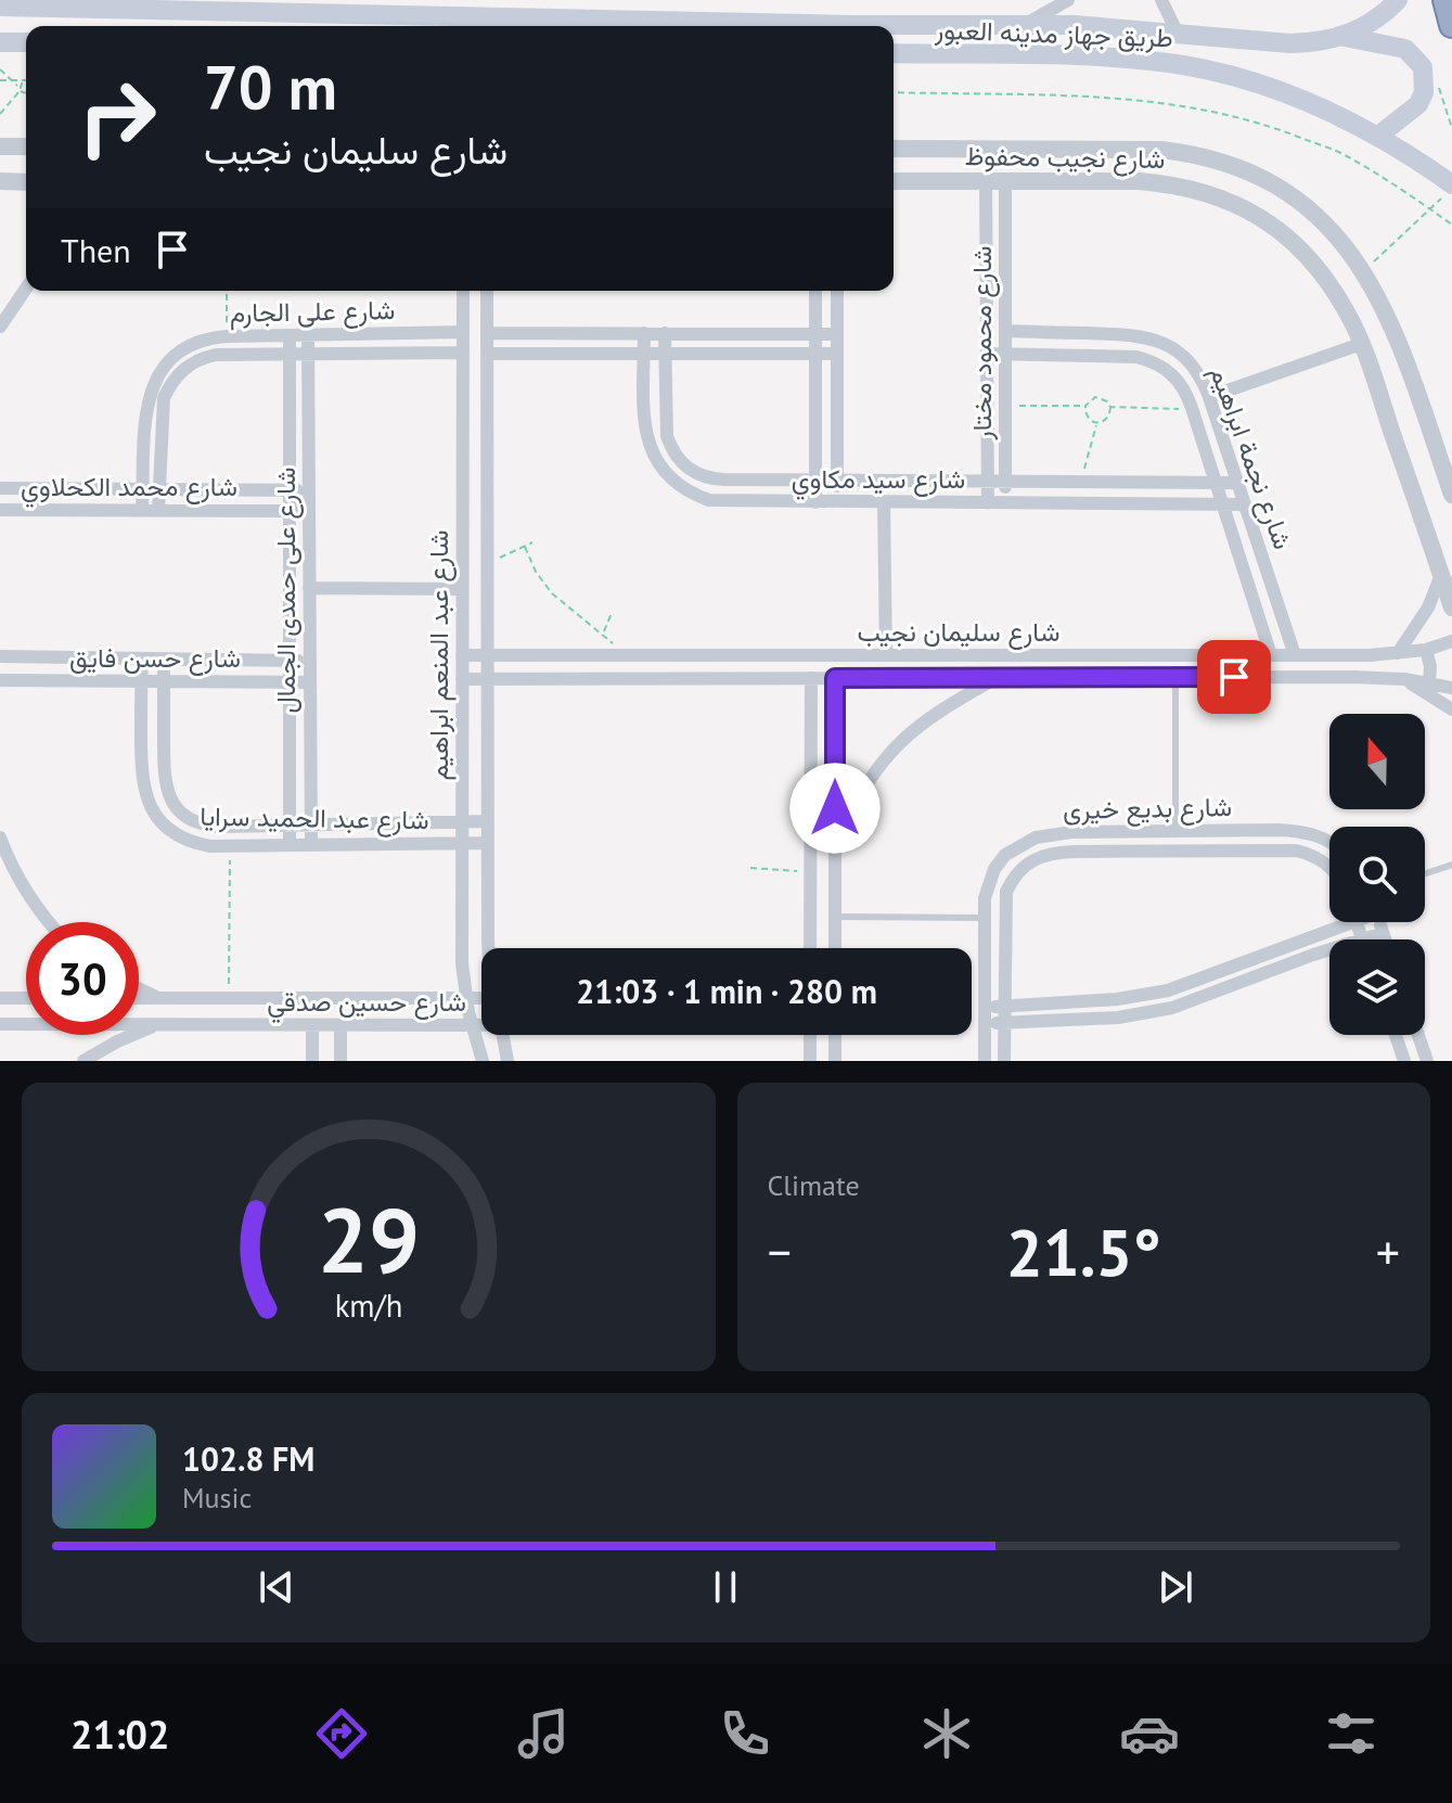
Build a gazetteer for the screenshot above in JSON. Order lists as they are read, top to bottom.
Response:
{
  "streets": {
    "main road": ["طريق جهاز مدينه العبور"],
    "street": [
      "شارع نجيب محفوظ",
      "شارع على الجارم",
      "شارع محمود مختار",
      "شارع نجمة ابراهيم",
      "شارع سيد مكاوي",
      "شارع محمد الكحلاوي",
      "شارع على حمدى الجمال",
      "شارع سليمان نجيب",
      "شارع عبد المنعم ابراهيم",
      "شارع حسن فايق",
      "شارع بديع خيرى",
      "شارع عبد الحميد سرايا",
      "شارع حسين صدقي"
    ]
  },
  "crossings": [
    ["شارع نجيب محفوظ", "شارع محمود مختار"],
    ["شارع على الجارم", "شارع على حمدى الجمال"],
    ["شارع على الجارم", "شارع عبد المنعم ابراهيم"],
    ["شارع محمود مختار", "شارع نجمة ابراهيم"],
    ["شارع محمود مختار", "شارع سيد مكاوي"],
    ["شارع نجمة ابراهيم", "شارع سيد مكاوي"],
    ["شارع نجمة ابراهيم", "شارع سليمان نجيب"],
    ["شارع محمد الكحلاوي", "شارع على حمدى الجمال"],
    ["شارع على حمدى الجمال", "شارع حسن فايق"],
    ["شارع على حمدى الجمال", "شارع عبد الحميد سرايا"],
    ["شارع سليمان نجيب", "شارع عبد المنعم ابراهيم"],
    ["شارع عبد المنعم ابراهيم", "شارع عبد الحميد سرايا"],
    ["شارع عبد المنعم ابراهيم", "شارع حسين صدقي"],
    ["شارع حسن فايق", "شارع عبد الحميد سرايا"]
  ],
  "north": "top",
  "page": {
    "turn": ["70 m", "شارع سليمان نجيب"],
    "then": "Then",
    "limit": "30",
    "trip": "21:03 · 1 min · 280 m",
    "tile": "Climate",
    "heat": ["−", "21.5°", "+"],
    "song": ["102.8 FM", "Music"],
    "tabs": "21:02",
    "gauge": ["29", "km/h"]
  }
}
